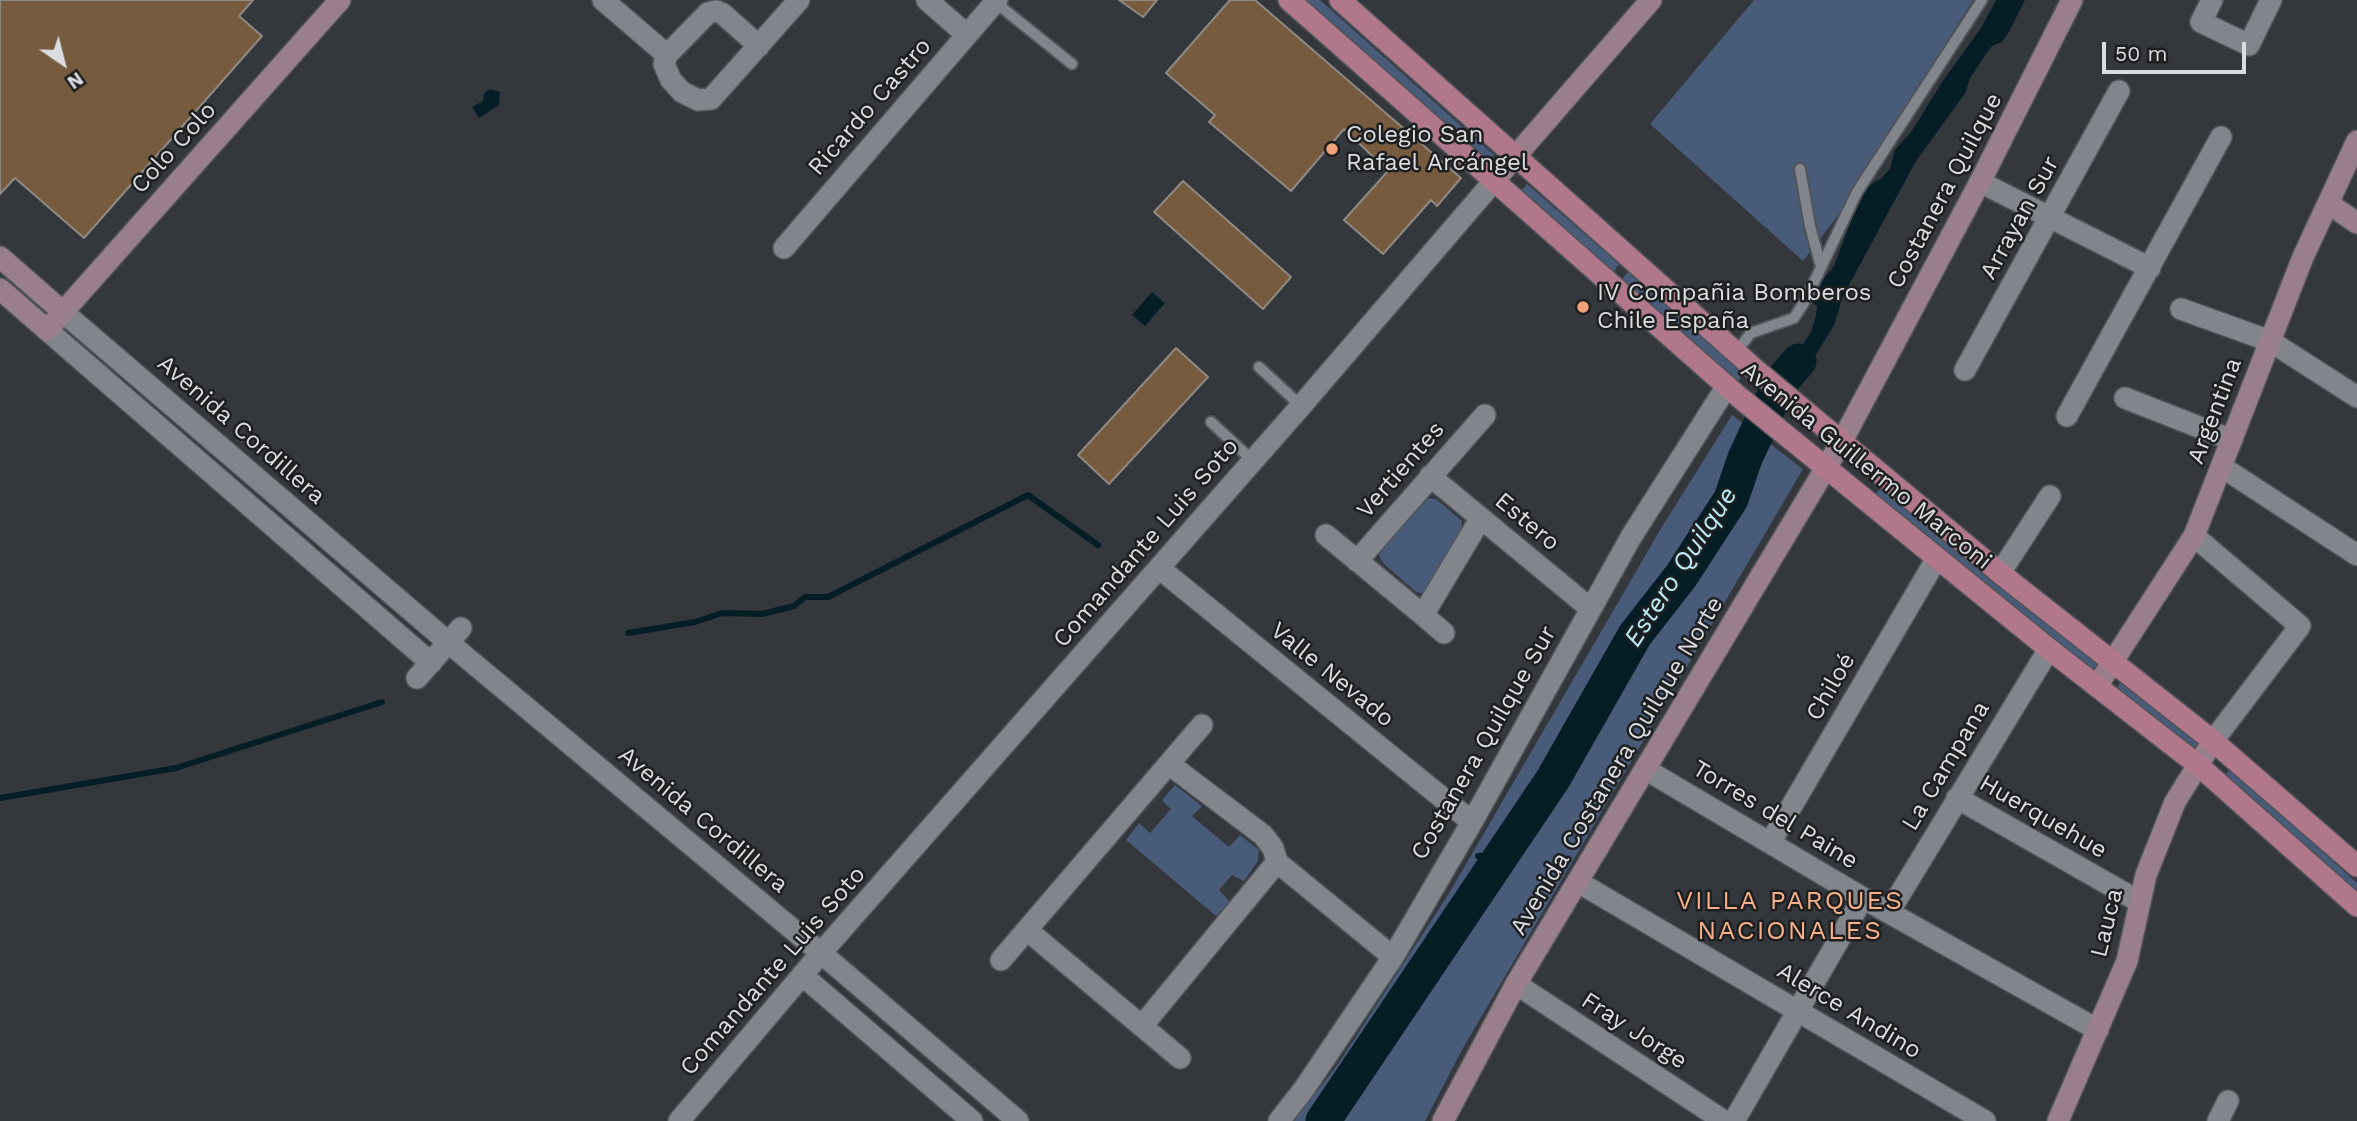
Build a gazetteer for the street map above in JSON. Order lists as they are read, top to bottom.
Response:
{
  "streets": {
    "main road": ["Avenida Guillermo Marconi"],
    "street": [
      "Ricardo Castro",
      "Colo Colo",
      "Costanera Quilque",
      "Arrayan Sur",
      "Argentina",
      "Avenida Cordillera",
      "Vertientes",
      "Estero",
      "Comandante Luis Soto",
      "Valle Nevado",
      "Chiloé",
      "Costanera Quilque Sur",
      "Avenida Costanera Quilque Norte",
      "La Campana",
      "Torres del Paine",
      "Huerquehue",
      "Lauca",
      "Alerce Andino",
      "Fray Jorge"
    ]
  },
  "crossings": [
    ["Colo Colo", "Avenida Cordillera"],
    ["Costanera Quilque", "Avenida Guillermo Marconi"],
    ["Costanera Quilque", "Avenida Costanera Quilque Norte"],
    ["Argentina", "Avenida Guillermo Marconi"],
    ["Avenida Cordillera", "Comandante Luis Soto"],
    ["Avenida Guillermo Marconi", "Comandante Luis Soto"],
    ["Avenida Guillermo Marconi", "Chiloé"],
    ["Avenida Guillermo Marconi", "Costanera Quilque Sur"],
    ["Avenida Guillermo Marconi", "Avenida Costanera Quilque Norte"],
    ["Avenida Guillermo Marconi", "La Campana"],
    ["Avenida Guillermo Marconi", "Lauca"],
    ["Vertientes", "Estero"],
    ["Estero", "Costanera Quilque Sur"],
    ["Comandante Luis Soto", "Valle Nevado"],
    ["Valle Nevado", "Costanera Quilque Sur"],
    ["Chiloé", "Torres del Paine"],
    ["Avenida Costanera Quilque Norte", "Torres del Paine"],
    ["Avenida Costanera Quilque Norte", "Alerce Andino"],
    ["Avenida Costanera Quilque Norte", "Fray Jorge"],
    ["La Campana", "Torres del Paine"],
    ["La Campana", "Huerquehue"],
    ["Torres del Paine", "Lauca"],
    ["Huerquehue", "Lauca"]
  ],
  "districts": ["VILLA PARQUES NACIONALES"],
  "water": ["Estero Quilque"],
  "places": ["Colegio San Rafael Arcángel", "IV Compañia Bomberos Chile España"],
  "scale_bar": "50 m",
  "north": "bottom right"
}
